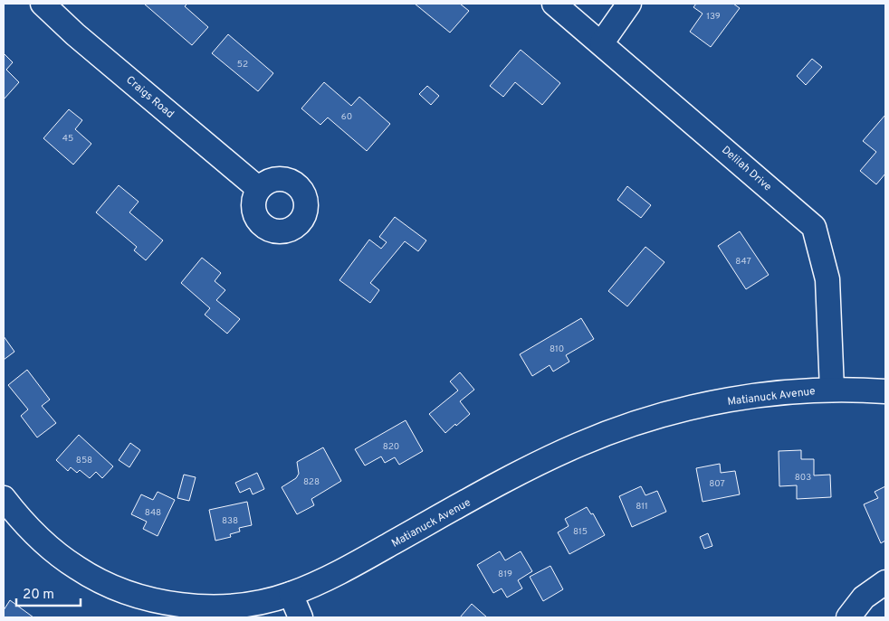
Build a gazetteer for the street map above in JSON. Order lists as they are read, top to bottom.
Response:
{
  "streets": {
    "street": ["Craigs Road", "Delilah Drive", "Matianuck Avenue"]
  },
  "crossings": [
    ["Delilah Drive", "Matianuck Avenue"]
  ],
  "house_numbers": [
    "139",
    "52",
    "60",
    "45",
    "847",
    "810",
    "820",
    "858",
    "803",
    "828",
    "807",
    "811",
    "848",
    "838",
    "815",
    "819"
  ],
  "scale_bar": "20 m"
}
